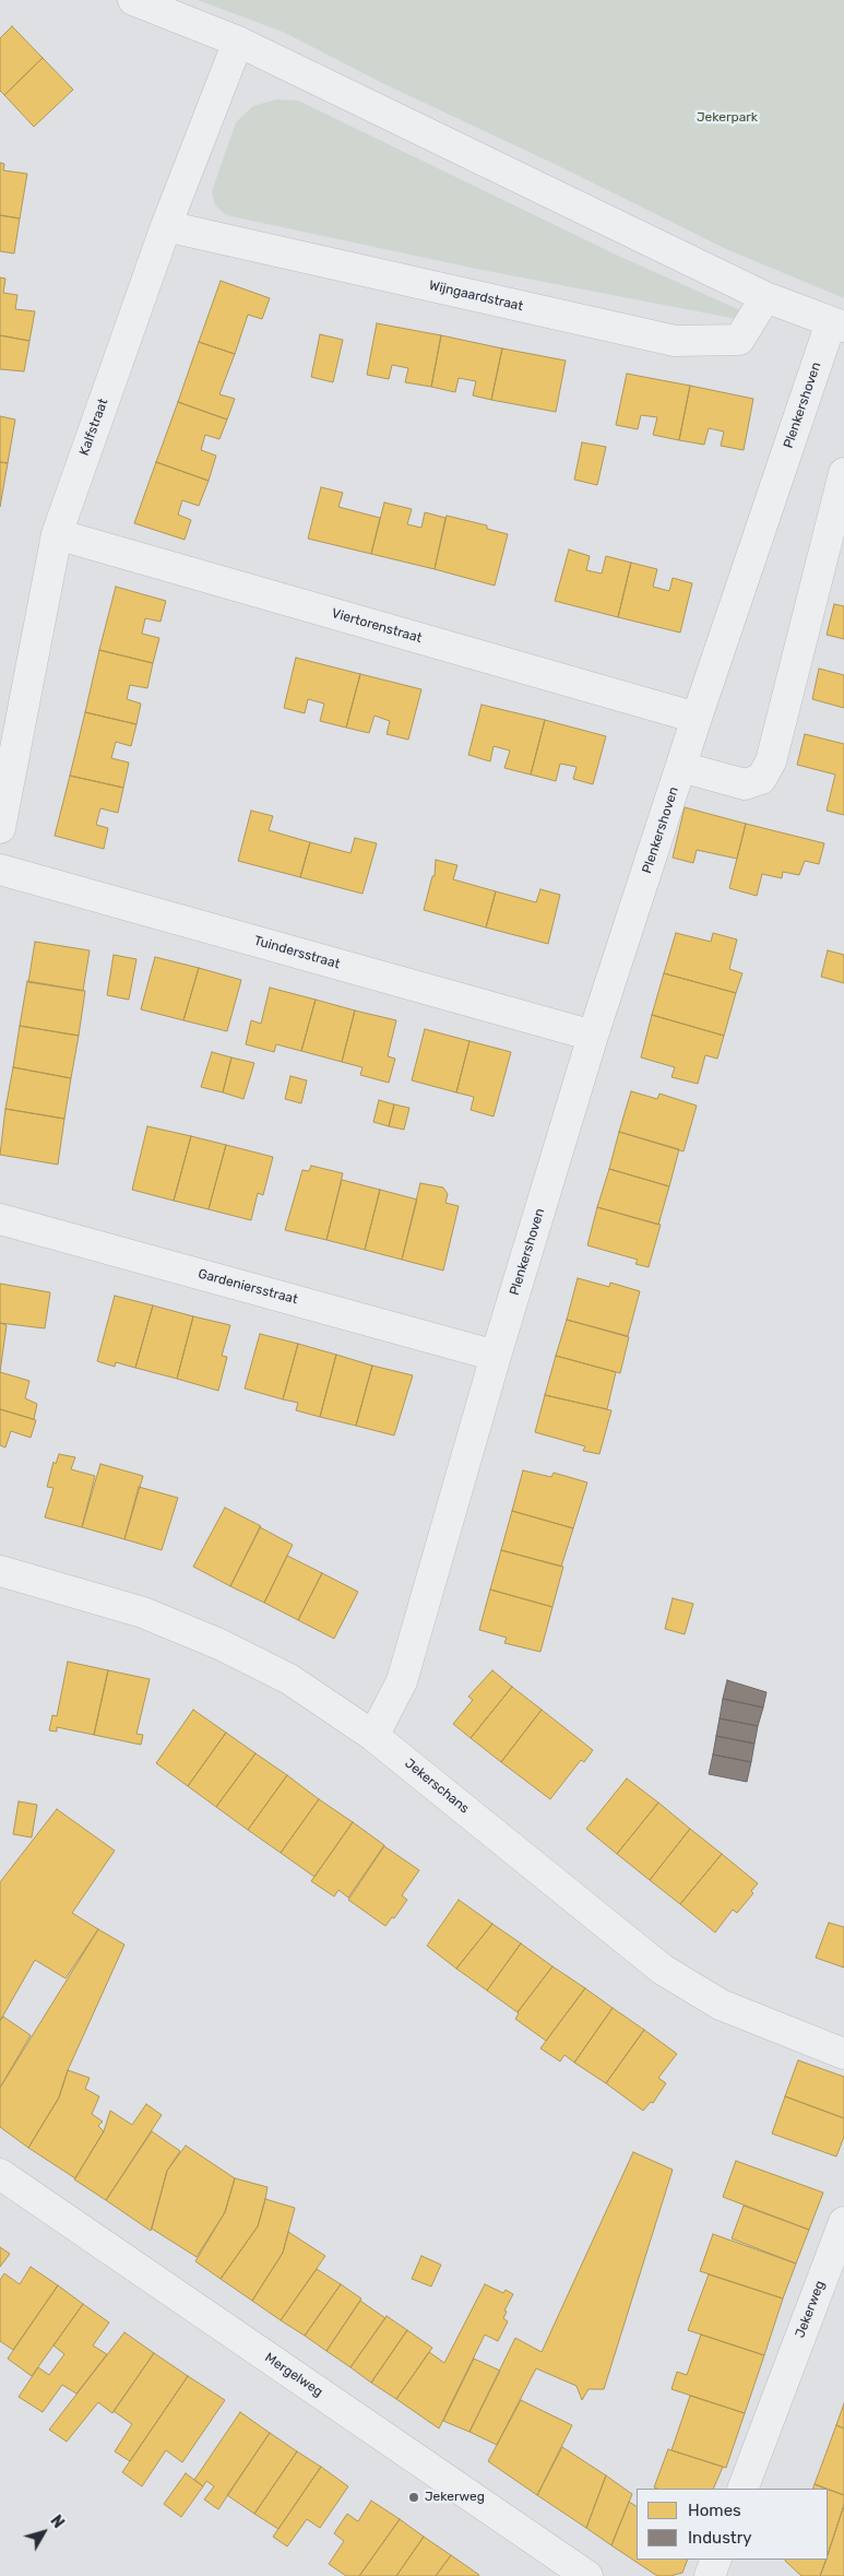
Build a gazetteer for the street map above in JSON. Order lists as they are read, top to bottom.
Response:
{
  "streets": {
    "street": [
      "Wijngaardstraat",
      "Plenkershoven",
      "Kalfstraat",
      "Viertorenstraat",
      "Tuindersstraat",
      "Gardeniersstraat",
      "Jekerschans",
      "Jekerweg",
      "Mergelweg"
    ]
  },
  "crossings": [
    ["Wijngaardstraat", "Kalfstraat"],
    ["Plenkershoven", "Viertorenstraat"],
    ["Plenkershoven", "Tuindersstraat"],
    ["Plenkershoven", "Gardeniersstraat"],
    ["Plenkershoven", "Jekerschans"],
    ["Kalfstraat", "Viertorenstraat"]
  ],
  "parks": ["Jekerpark"],
  "places": ["Jekerweg"],
  "legend": ["Homes", "Industry"],
  "north": "top right"
}
